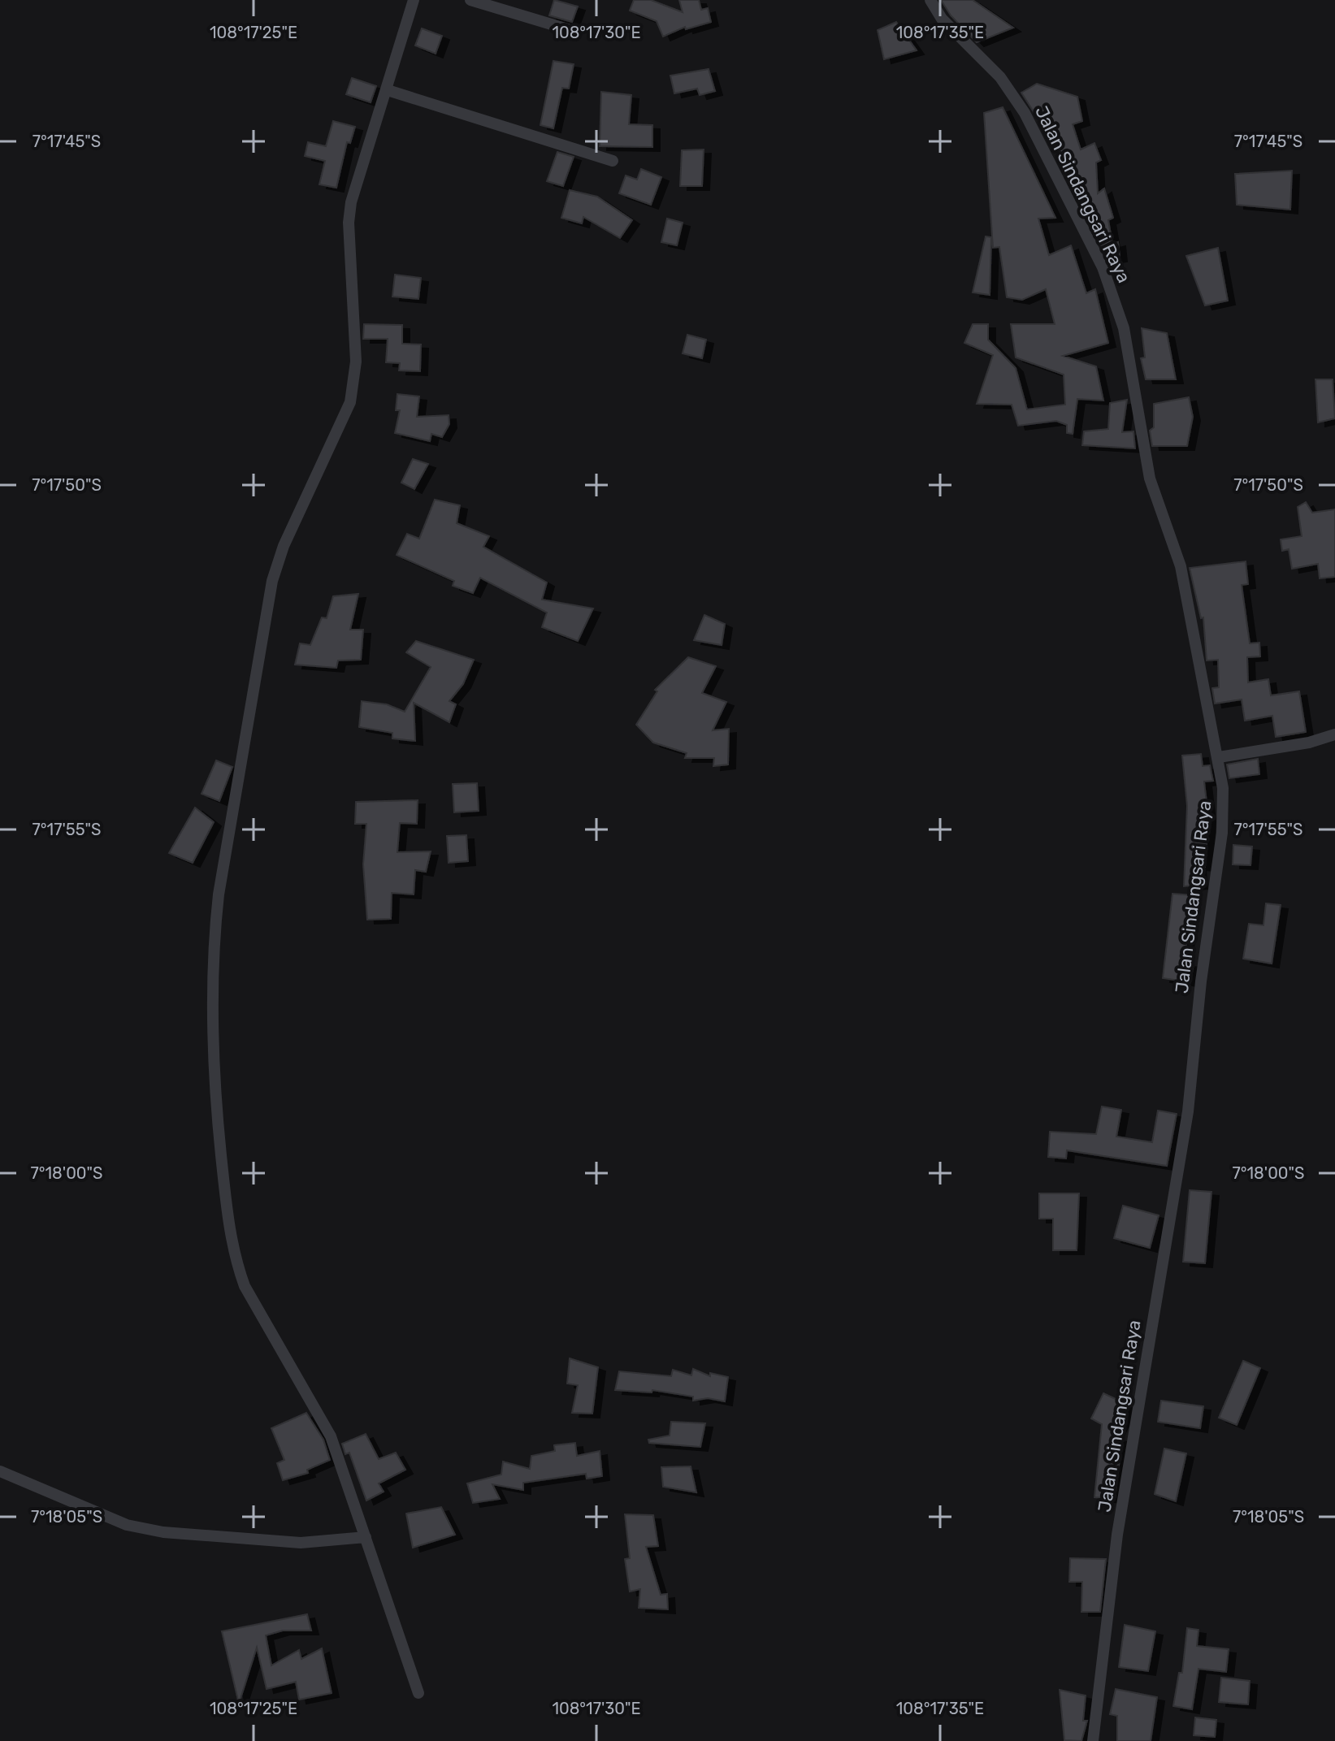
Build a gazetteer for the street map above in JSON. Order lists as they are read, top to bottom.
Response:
{
  "streets": {
    "street": ["Jalan Sindangsari Raya"]
  },
  "coordinates": [
    "108°17'25\"E",
    "108°17'30\"E",
    "108°17'35\"E",
    "7°17'45\"S",
    "7°17'50\"S",
    "7°17'55\"S",
    "7°18'00\"S",
    "7°18'05\"S"
  ]
}
